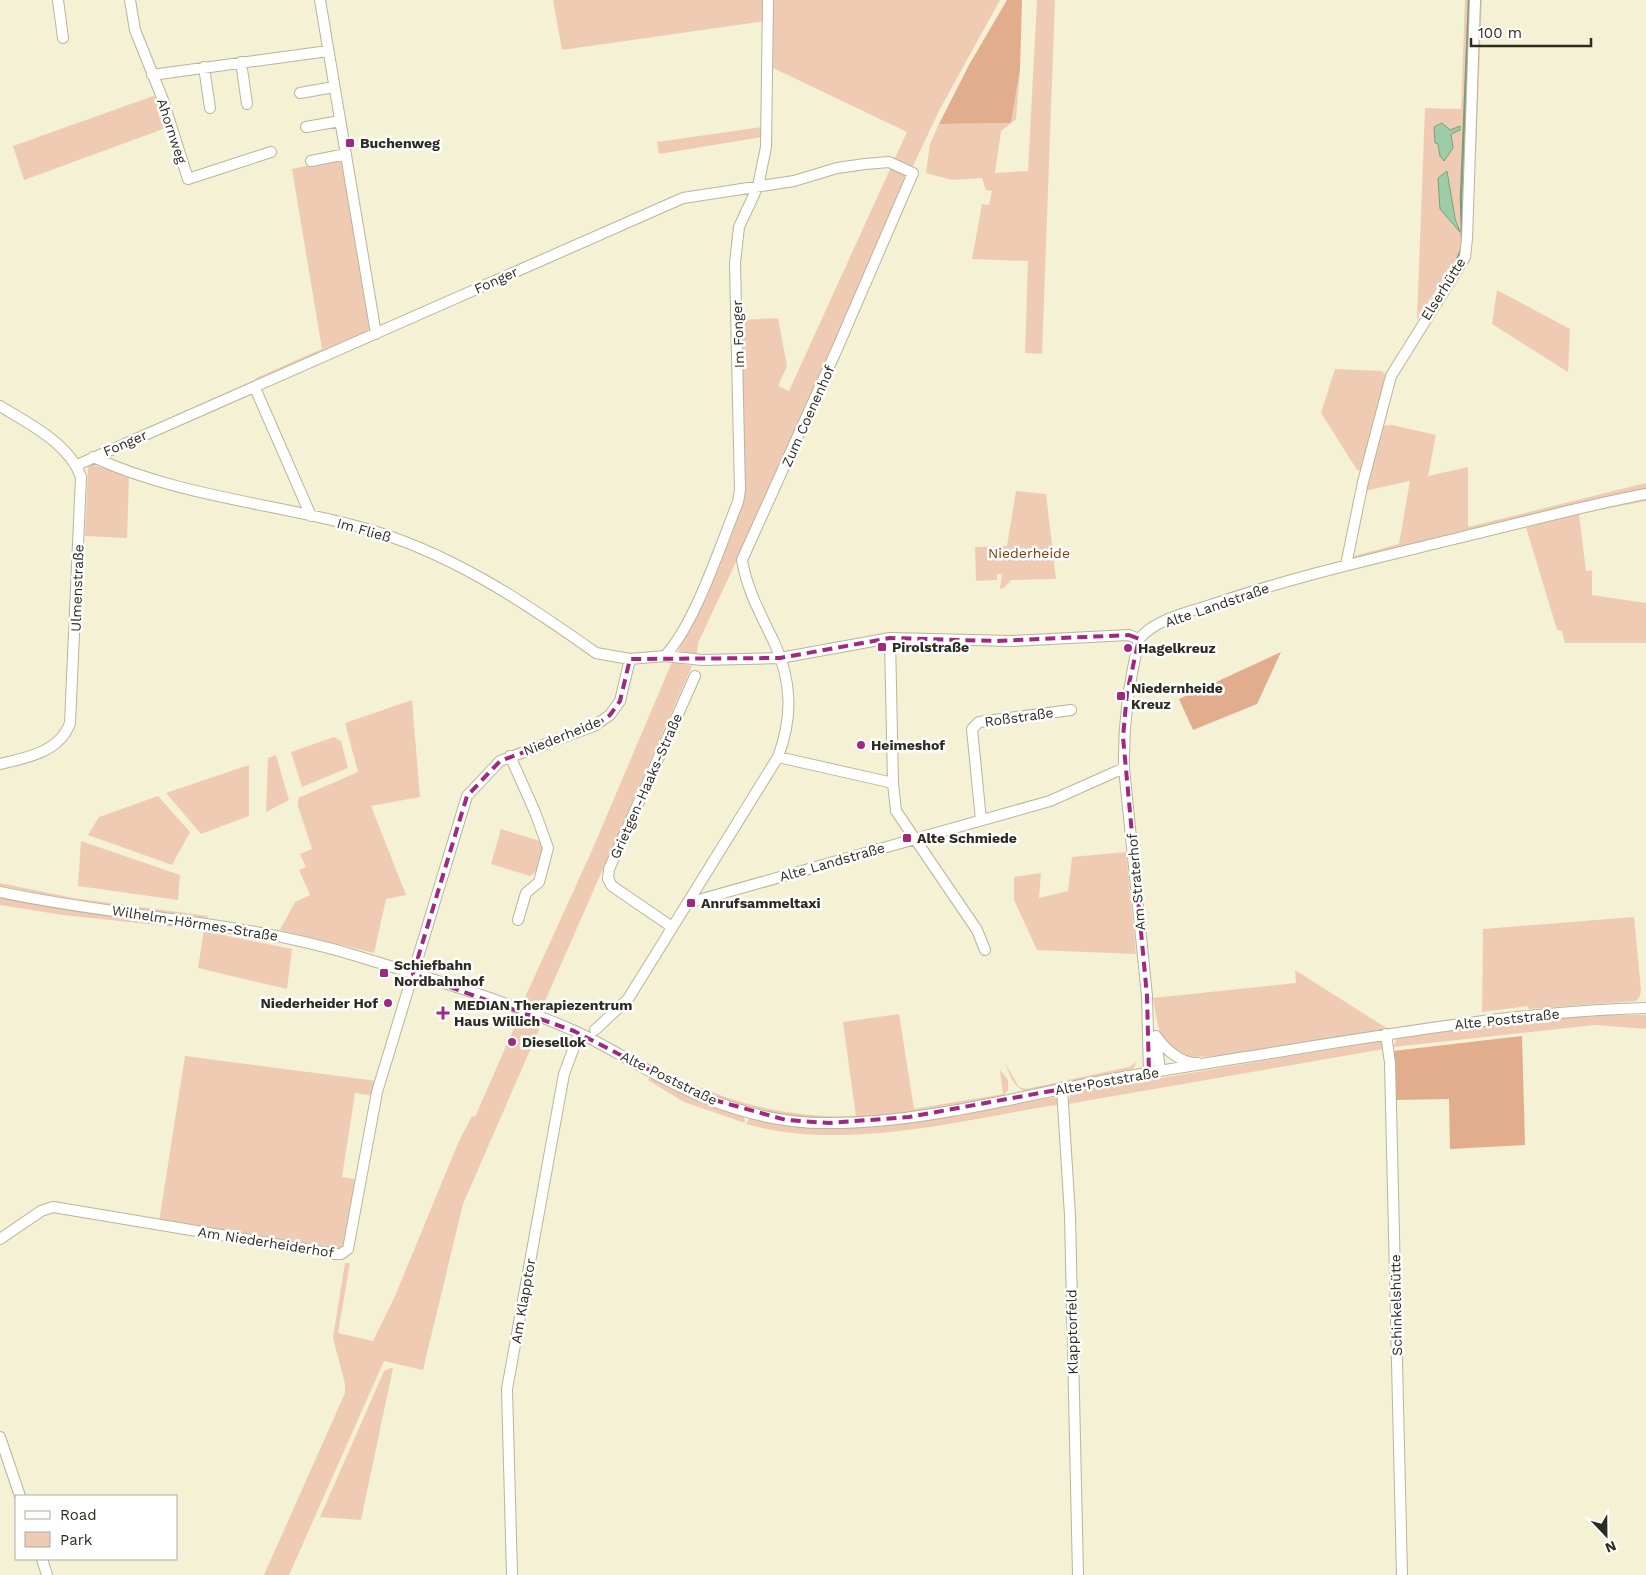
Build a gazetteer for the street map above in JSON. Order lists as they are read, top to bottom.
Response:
{
  "streets": {
    "street": [
      "Ahornweg",
      "Fonger",
      "Elserhütte",
      "Im Fonger",
      "Zum Coenenhof",
      "Im Fließ",
      "Ulmenstraße",
      "Alte Landstraße",
      "Roßstraße",
      "Niederheide",
      "Grietgen-Haaks-Straße",
      "Am Straterhof",
      "Wilhelm-Hörmes-Straße",
      "Alte Poststraße",
      "Am Niederheiderhof",
      "Am Klapptor",
      "Schinkelshütte",
      "Klapptorfeld"
    ]
  },
  "crossings": [
    ["Fonger", "Im Fonger"],
    ["Fonger", "Zum Coenenhof"],
    ["Fonger", "Im Fließ"],
    ["Elserhütte", "Alte Landstraße"],
    ["Im Fließ", "Niederheide"],
    ["Alte Landstraße", "Roßstraße"],
    ["Alte Landstraße", "Am Straterhof"],
    ["Niederheide", "Wilhelm-Hörmes-Straße"],
    ["Niederheide", "Am Niederheiderhof"],
    ["Am Straterhof", "Alte Poststraße"],
    ["Wilhelm-Hörmes-Straße", "Alte Poststraße"],
    ["Wilhelm-Hörmes-Straße", "Am Niederheiderhof"],
    ["Wilhelm-Hörmes-Straße", "Am Klapptor"],
    ["Alte Poststraße", "Am Klapptor"],
    ["Alte Poststraße", "Schinkelshütte"],
    ["Alte Poststraße", "Klapptorfeld"]
  ],
  "parks": ["Niederheide"],
  "places": {
    "transit": [
      "Buchenweg",
      "Pirolstraße",
      "Niedernheide Kreuz",
      "Alte Schmiede",
      "Anrufsammeltaxi",
      "Schiefbahn Nordbahnhof"
    ],
    "other": [
      "Hagelkreuz",
      "Heimeshof",
      "Niederheider Hof",
      "Diesellok"
    ],
    "health": ["MEDIAN Therapiezentrum Haus Willich"]
  },
  "legend": ["Road", "Park"],
  "scale_bar": "100 m",
  "north": "bottom"
}
